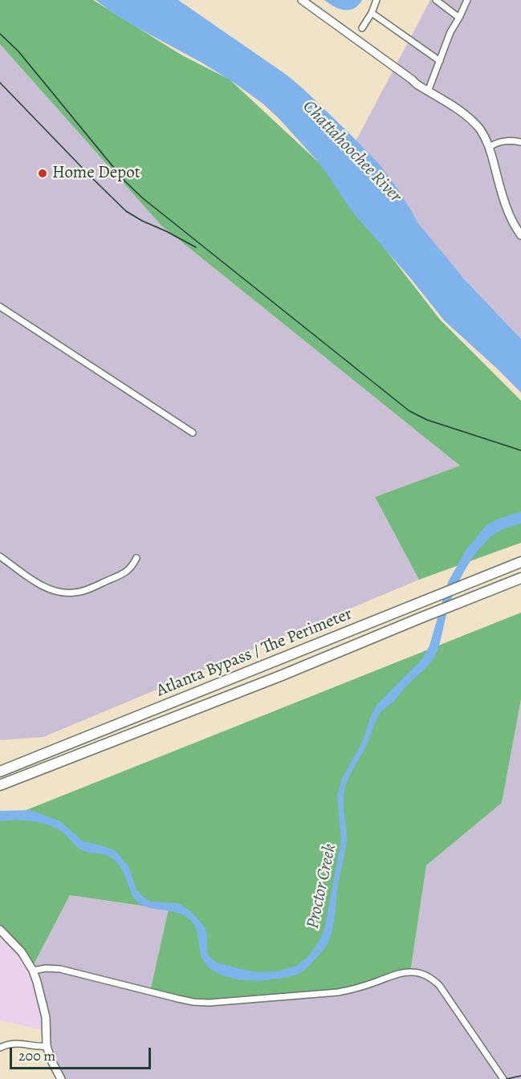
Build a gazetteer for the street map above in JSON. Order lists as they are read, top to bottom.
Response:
{
  "streets": {
    "highway": ["Atlanta Bypass / The Perimeter"]
  },
  "water": ["Chattahoochee River", "Proctor Creek"],
  "places": ["Home Depot"],
  "scale_bar": "200 m"
}
